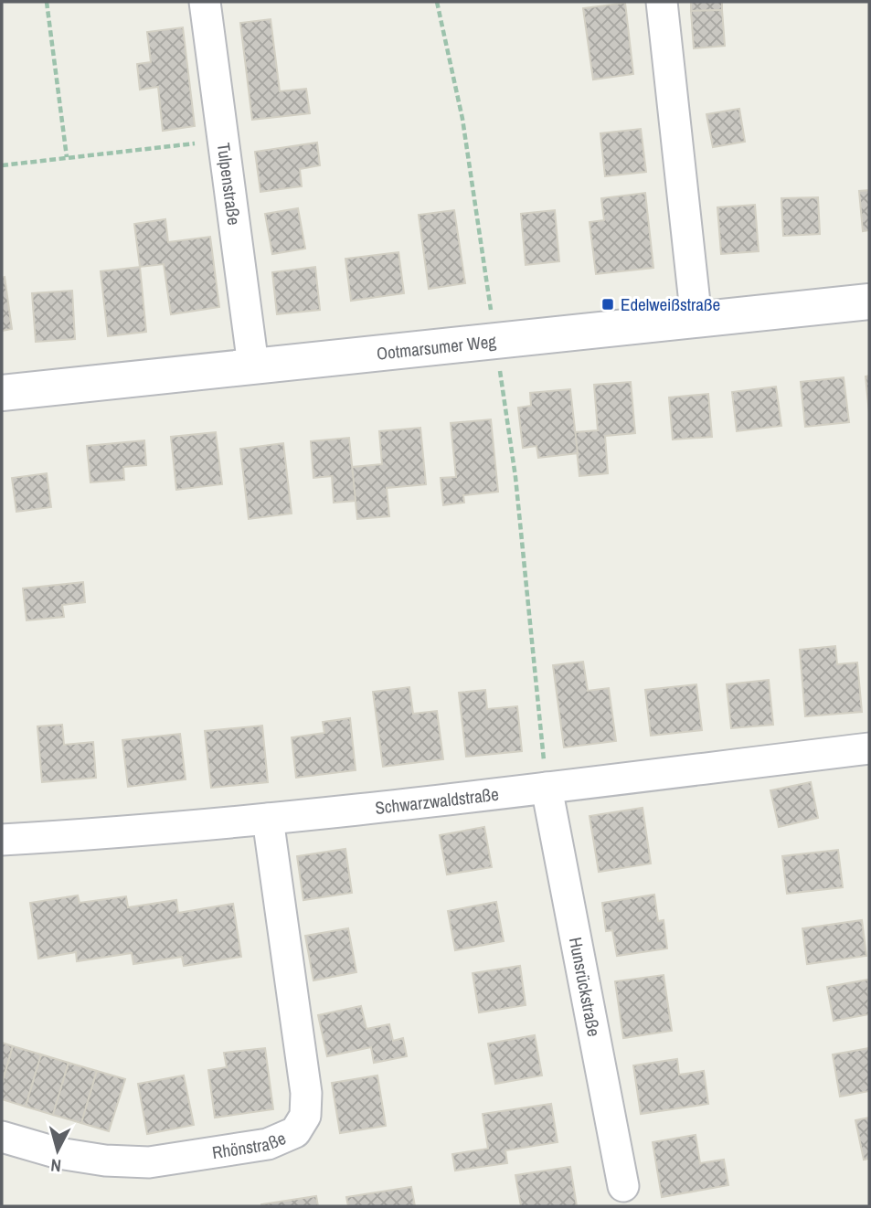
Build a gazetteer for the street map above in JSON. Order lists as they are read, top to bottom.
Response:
{
  "streets": {
    "street": [
      "Tulpenstraße",
      "Ootmarsumer Weg",
      "Schwarzwaldstraße",
      "Hunsrückstraße",
      "Rhönstraße"
    ]
  },
  "crossings": [
    ["Tulpenstraße", "Ootmarsumer Weg"],
    ["Schwarzwaldstraße", "Hunsrückstraße"],
    ["Schwarzwaldstraße", "Rhönstraße"]
  ],
  "places": {
    "transit": ["Edelweißstraße"]
  },
  "north": "bottom"
}
